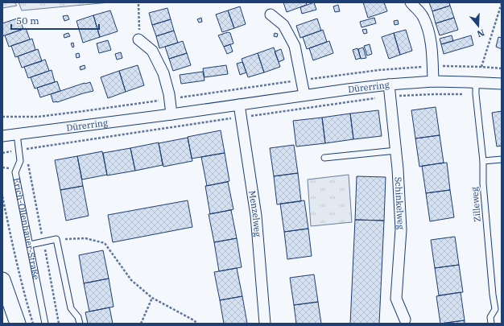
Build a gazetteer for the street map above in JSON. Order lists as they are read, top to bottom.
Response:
{
  "streets": {
    "street": ["Dürerring", "Schinkelweg", "Menzelweg"],
    "lane": ["Zilleweg", "Erich-Ollenhauer-Straße"]
  },
  "crossings": [
    ["Dürerring", "Schinkelweg"],
    ["Dürerring", "Zilleweg"],
    ["Dürerring", "Menzelweg"],
    ["Dürerring", "Erich-Ollenhauer-Straße"]
  ],
  "scale_bar": "50 m",
  "north": "bottom"
}
